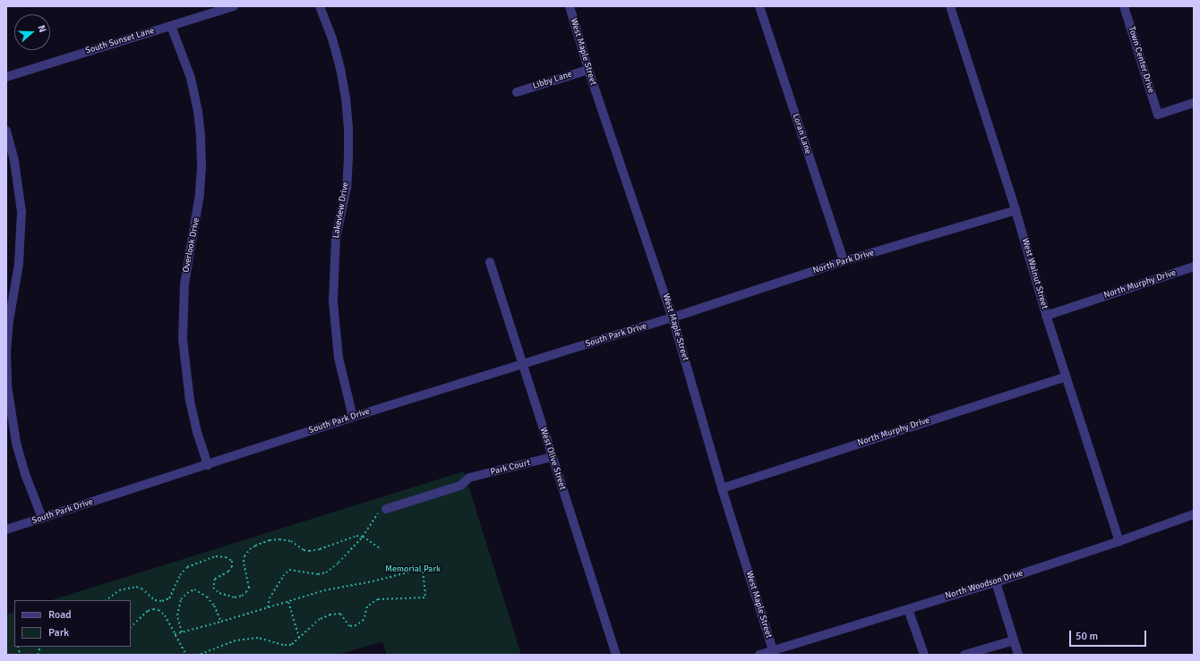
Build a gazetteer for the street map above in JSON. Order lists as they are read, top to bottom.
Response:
{
  "streets": {
    "street": [
      "South Sunset Lane",
      "West Maple Street",
      "Town Center Drive",
      "Libby Lane",
      "Loran Lane",
      "Lakeview Drive",
      "Overlook Drive",
      "North Park Drive",
      "West Walnut Street",
      "North Murphy Drive",
      "South Park Drive",
      "West Olive Street",
      "Park Court",
      "North Woodson Drive"
    ]
  },
  "crossings": [
    ["South Sunset Lane", "Overlook Drive"],
    ["West Maple Street", "Libby Lane"],
    ["West Maple Street", "North Park Drive"],
    ["West Maple Street", "North Murphy Drive"],
    ["West Maple Street", "South Park Drive"],
    ["West Maple Street", "North Woodson Drive"],
    ["Loran Lane", "North Park Drive"],
    ["Lakeview Drive", "South Park Drive"],
    ["Overlook Drive", "South Park Drive"],
    ["North Park Drive", "West Walnut Street"],
    ["North Park Drive", "South Park Drive"],
    ["West Walnut Street", "North Murphy Drive"],
    ["West Walnut Street", "North Woodson Drive"],
    ["South Park Drive", "West Olive Street"],
    ["West Olive Street", "Park Court"]
  ],
  "parks": ["Memorial Park"],
  "legend": ["Road", "Park"],
  "scale_bar": "50 m",
  "north": "right"
}
